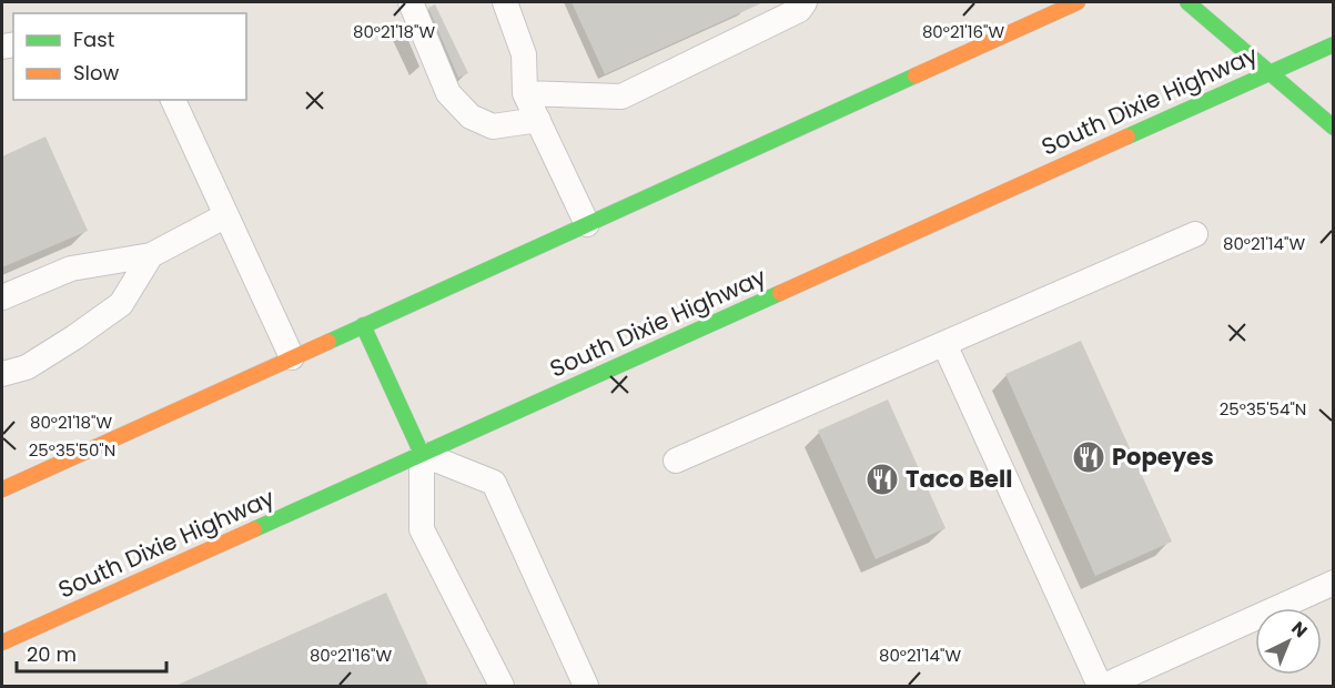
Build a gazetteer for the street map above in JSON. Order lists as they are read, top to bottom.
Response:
{
  "streets": {
    "main road": ["South Dixie Highway"]
  },
  "places": {
    "restaurant": ["Popeyes", "Taco Bell"]
  },
  "legend": ["Fast", "Slow"],
  "scale_bar": "20 m",
  "north": "top right",
  "coordinates": [
    "80°21'18\"W",
    "80°21'16\"W",
    "80°21'14\"W",
    "25°35'54\"N",
    "25°35'50\"N"
  ]
}
